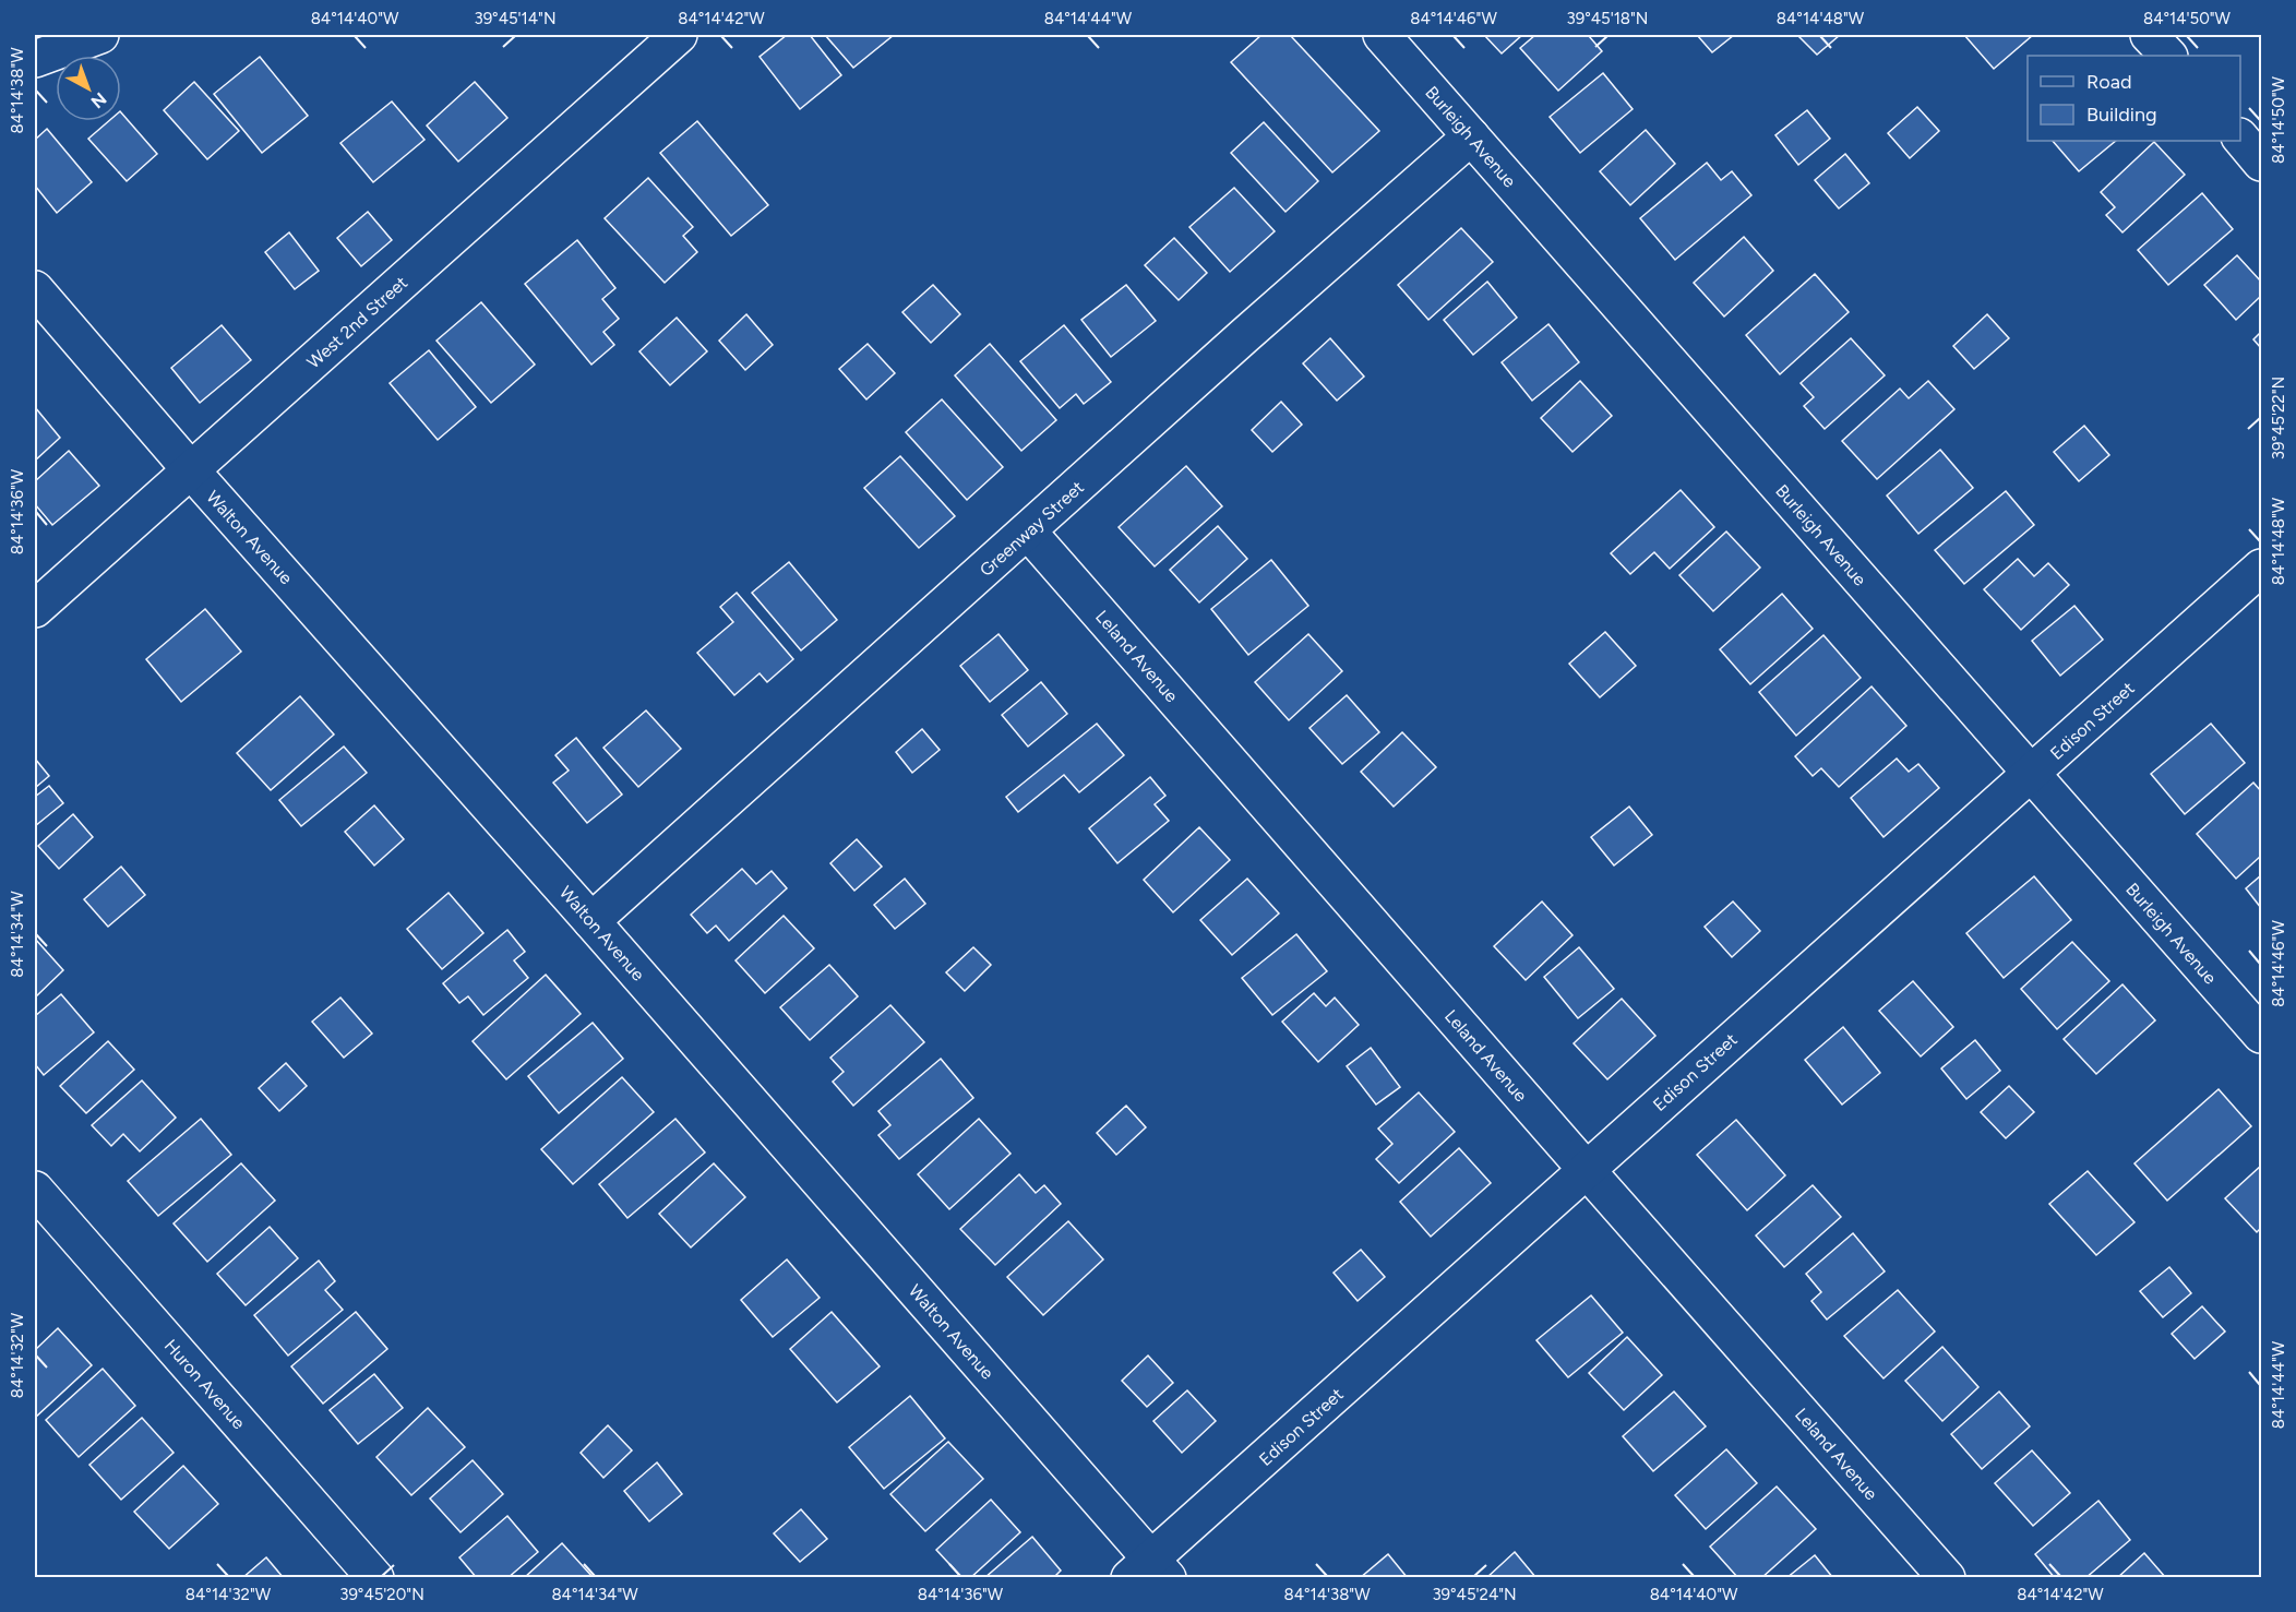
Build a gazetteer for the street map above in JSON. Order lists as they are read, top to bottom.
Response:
{
  "streets": {
    "street": [
      "Burleigh Avenue",
      "West 2nd Street",
      "Greenway Street",
      "Walton Avenue",
      "Leland Avenue",
      "Edison Street",
      "Huron Avenue"
    ]
  },
  "crossings": [
    ["Burleigh Avenue", "Greenway Street"],
    ["Burleigh Avenue", "Edison Street"],
    ["West 2nd Street", "Walton Avenue"],
    ["Greenway Street", "Walton Avenue"],
    ["Greenway Street", "Leland Avenue"],
    ["Walton Avenue", "Edison Street"],
    ["Leland Avenue", "Edison Street"]
  ],
  "legend": ["Road", "Building"],
  "north": "bottom right",
  "coordinates": [
    "84°14'40\"W",
    "39°45'14\"N",
    "84°14'42\"W",
    "84°14'44\"W",
    "84°14'46\"W",
    "39°45'18\"N",
    "84°14'48\"W",
    "84°14'50\"W",
    "84°14'38\"W",
    "39°45'22\"N",
    "84°14'36\"W",
    "84°14'34\"W",
    "84°14'32\"W",
    "39°45'20\"N",
    "39°45'24\"N"
  ]
}
